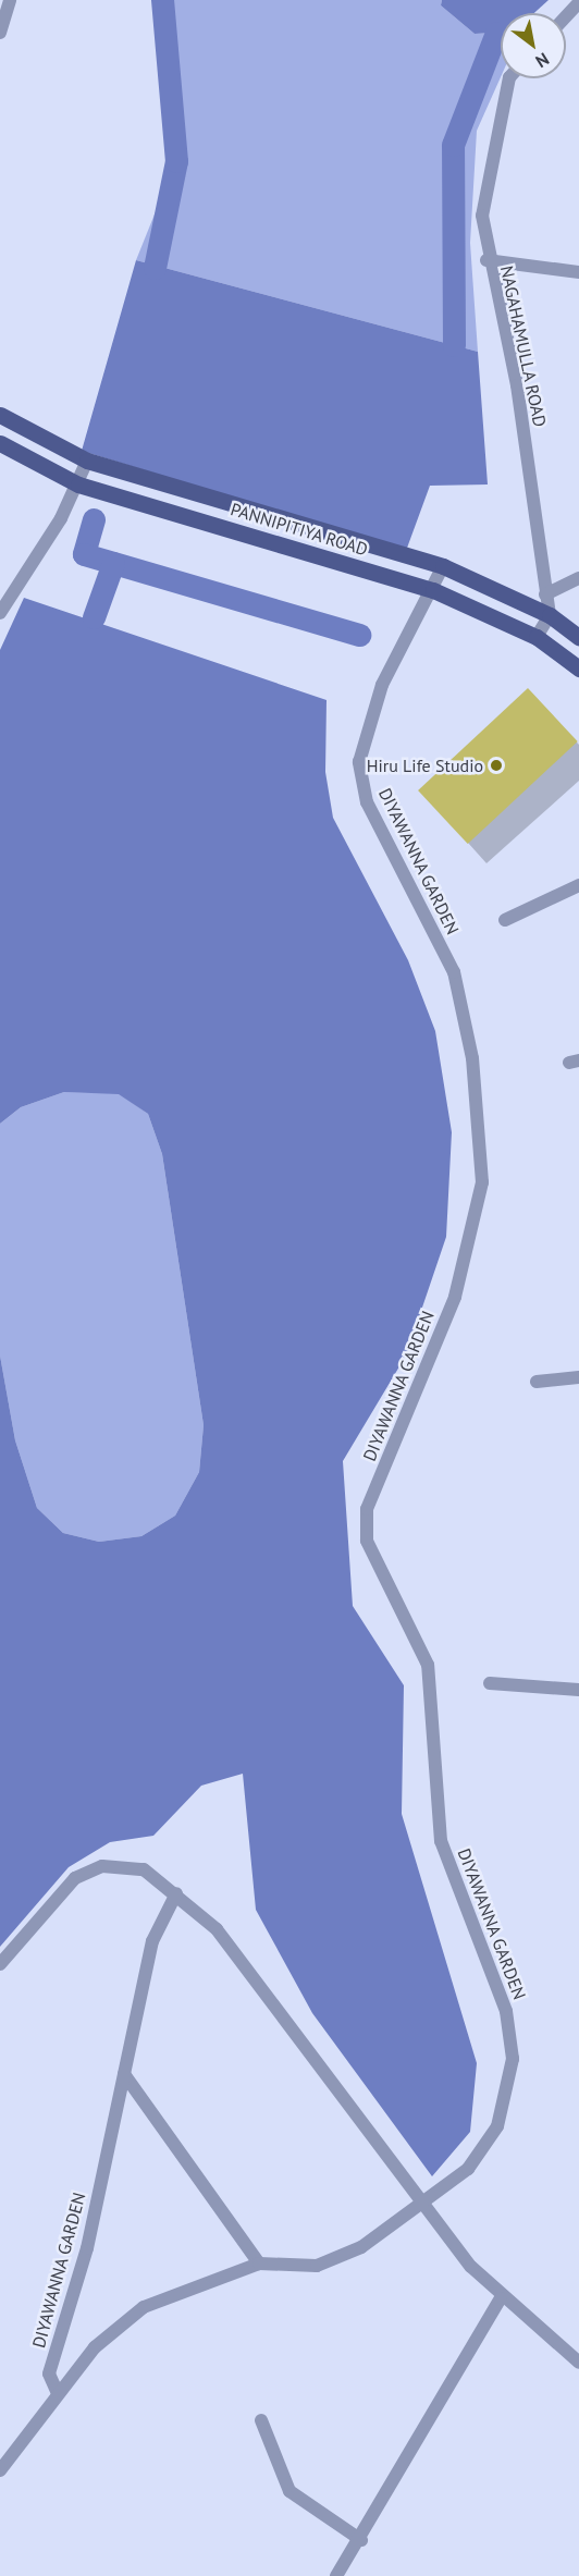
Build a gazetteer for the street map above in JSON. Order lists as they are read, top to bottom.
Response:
{
  "streets": {
    "main road": ["PANNIPITIYA ROAD"],
    "street": ["NAGAHAMULLA ROAD", "DIYAWANNA GARDEN"]
  },
  "crossings": [
    ["NAGAHAMULLA ROAD", "PANNIPITIYA ROAD"],
    ["PANNIPITIYA ROAD", "DIYAWANNA GARDEN"]
  ],
  "places": ["Hiru Life Studio"],
  "north": "bottom right"
}
